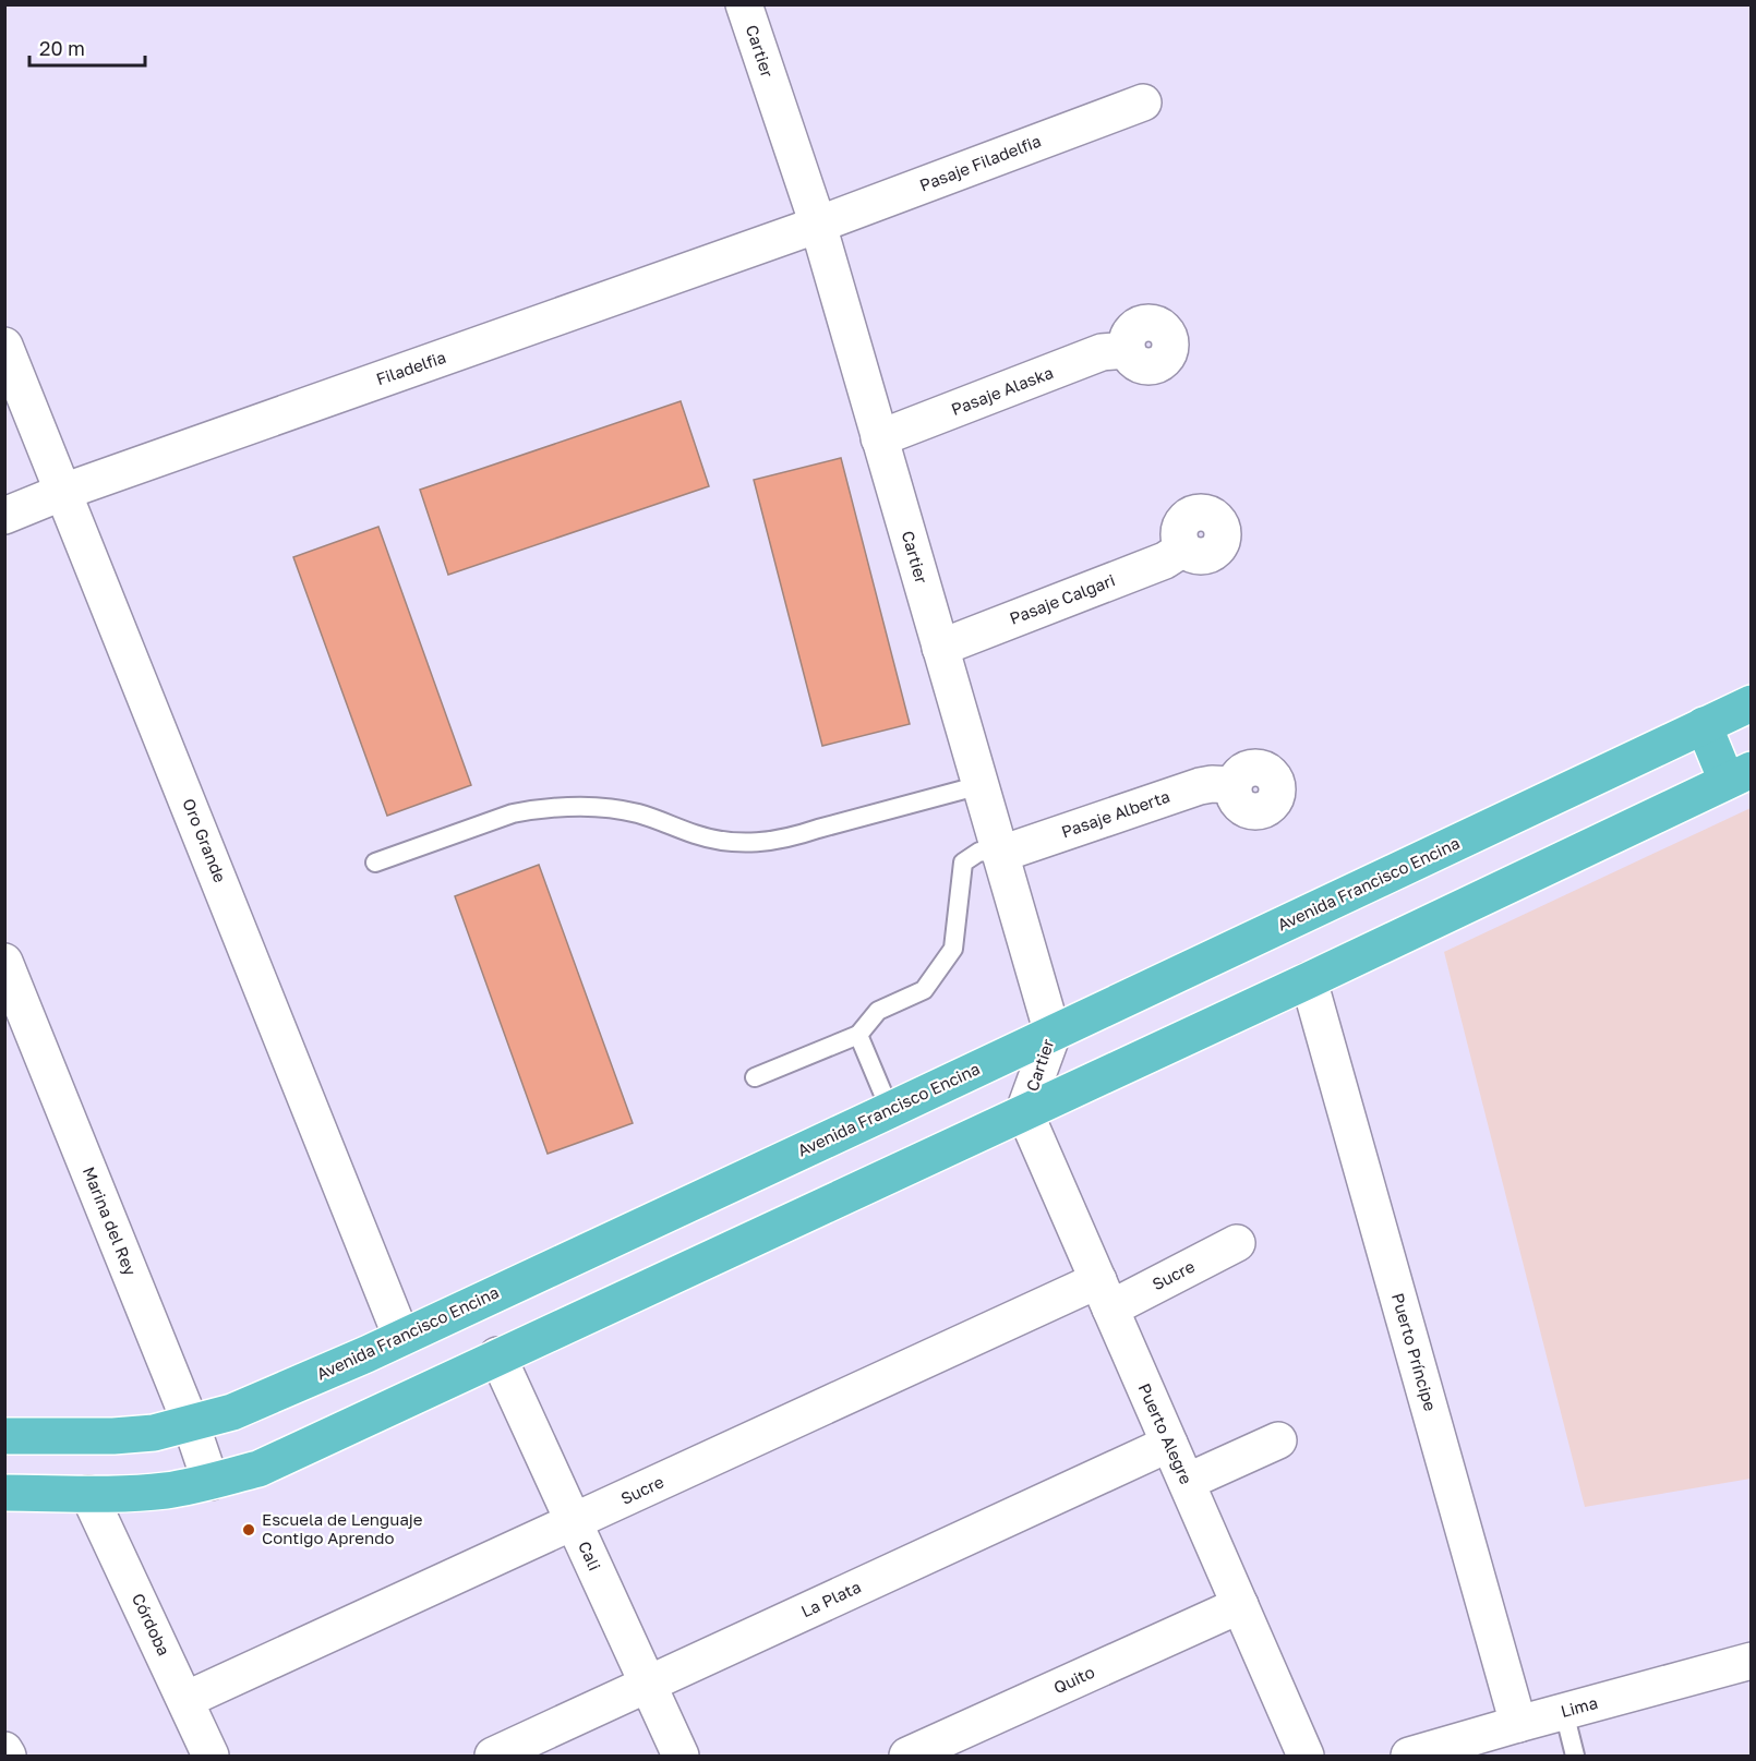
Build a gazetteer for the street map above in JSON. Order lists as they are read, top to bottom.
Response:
{
  "streets": {
    "main road": ["Avenida Francisco Encina"],
    "street": [
      "Cartier",
      "Pasaje Filadelfia",
      "Filadelfia",
      "Pasaje Alaska",
      "Pasaje Calgari",
      "Pasaje Alberta",
      "Oro Grande",
      "Marina del Rey",
      "Sucre",
      "Puerto Príncipe",
      "Puerto Alegre",
      "Cali",
      "La Plata",
      "Córdoba",
      "Quito",
      "Lima"
    ]
  },
  "crossings": [
    ["Cartier", "Pasaje Filadelfia"],
    ["Cartier", "Filadelfia"],
    ["Cartier", "Pasaje Alaska"],
    ["Cartier", "Pasaje Calgari"],
    ["Cartier", "Pasaje Alberta"],
    ["Cartier", "Avenida Francisco Encina"],
    ["Cartier", "Puerto Alegre"],
    ["Pasaje Filadelfia", "Filadelfia"],
    ["Filadelfia", "Oro Grande"],
    ["Oro Grande", "Avenida Francisco Encina"],
    ["Avenida Francisco Encina", "Marina del Rey"],
    ["Sucre", "Puerto Alegre"],
    ["Sucre", "Cali"],
    ["Sucre", "Córdoba"],
    ["Puerto Príncipe", "Lima"],
    ["Puerto Alegre", "La Plata"],
    ["Puerto Alegre", "Quito"],
    ["Cali", "La Plata"]
  ],
  "places": ["Escuela de Lenguaje Contigo Aprendo"],
  "scale_bar": "20 m"
}
